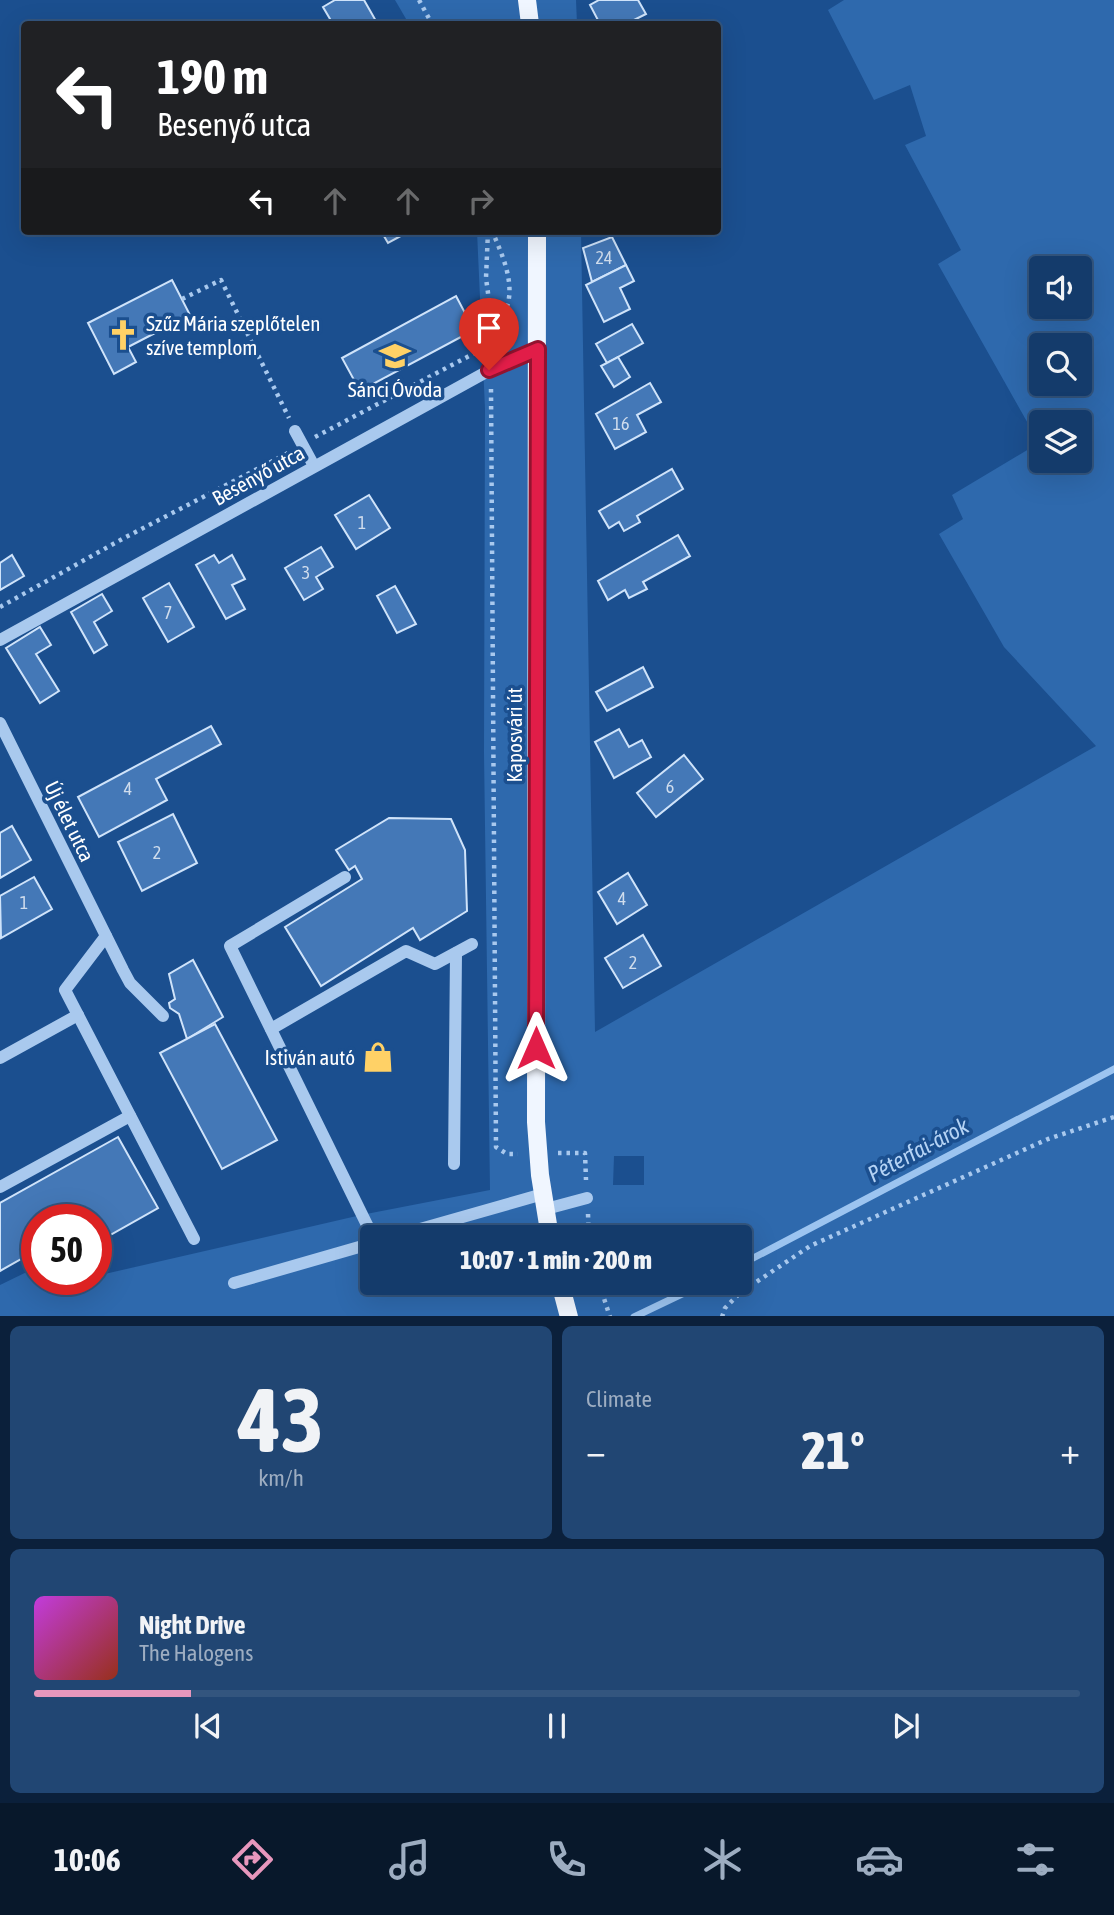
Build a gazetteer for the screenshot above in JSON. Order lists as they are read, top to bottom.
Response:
{
  "streets": {
    "main road": ["Kaposvári út"],
    "street": ["Besenyő utca", "Új élet utca"]
  },
  "crossings": [
    ["Besenyő utca", "Kaposvári út"]
  ],
  "water": ["Péterfai-árok"],
  "places": {
    "church": ["Szűz Mária szeplőtelen szíve templom"],
    "school or university": ["Sánci Óvoda"],
    "shop": ["Istiván autó"]
  },
  "house_numbers": [
    "24",
    "16",
    "1",
    "3",
    "7",
    "6",
    "4",
    "2",
    "4",
    "1",
    "2"
  ],
  "page": {
    "turn": ["190 m", "Besenyő utca"],
    "limit": "50",
    "trip": "10:07 · 1 min · 200 m",
    "tile": [
      ["43", "km/h"],
      "Climate"
    ],
    "heat": ["−", "21°", "+"],
    "song": ["Night Drive", "The Halogens"],
    "tabs": "10:06"
  }
}
